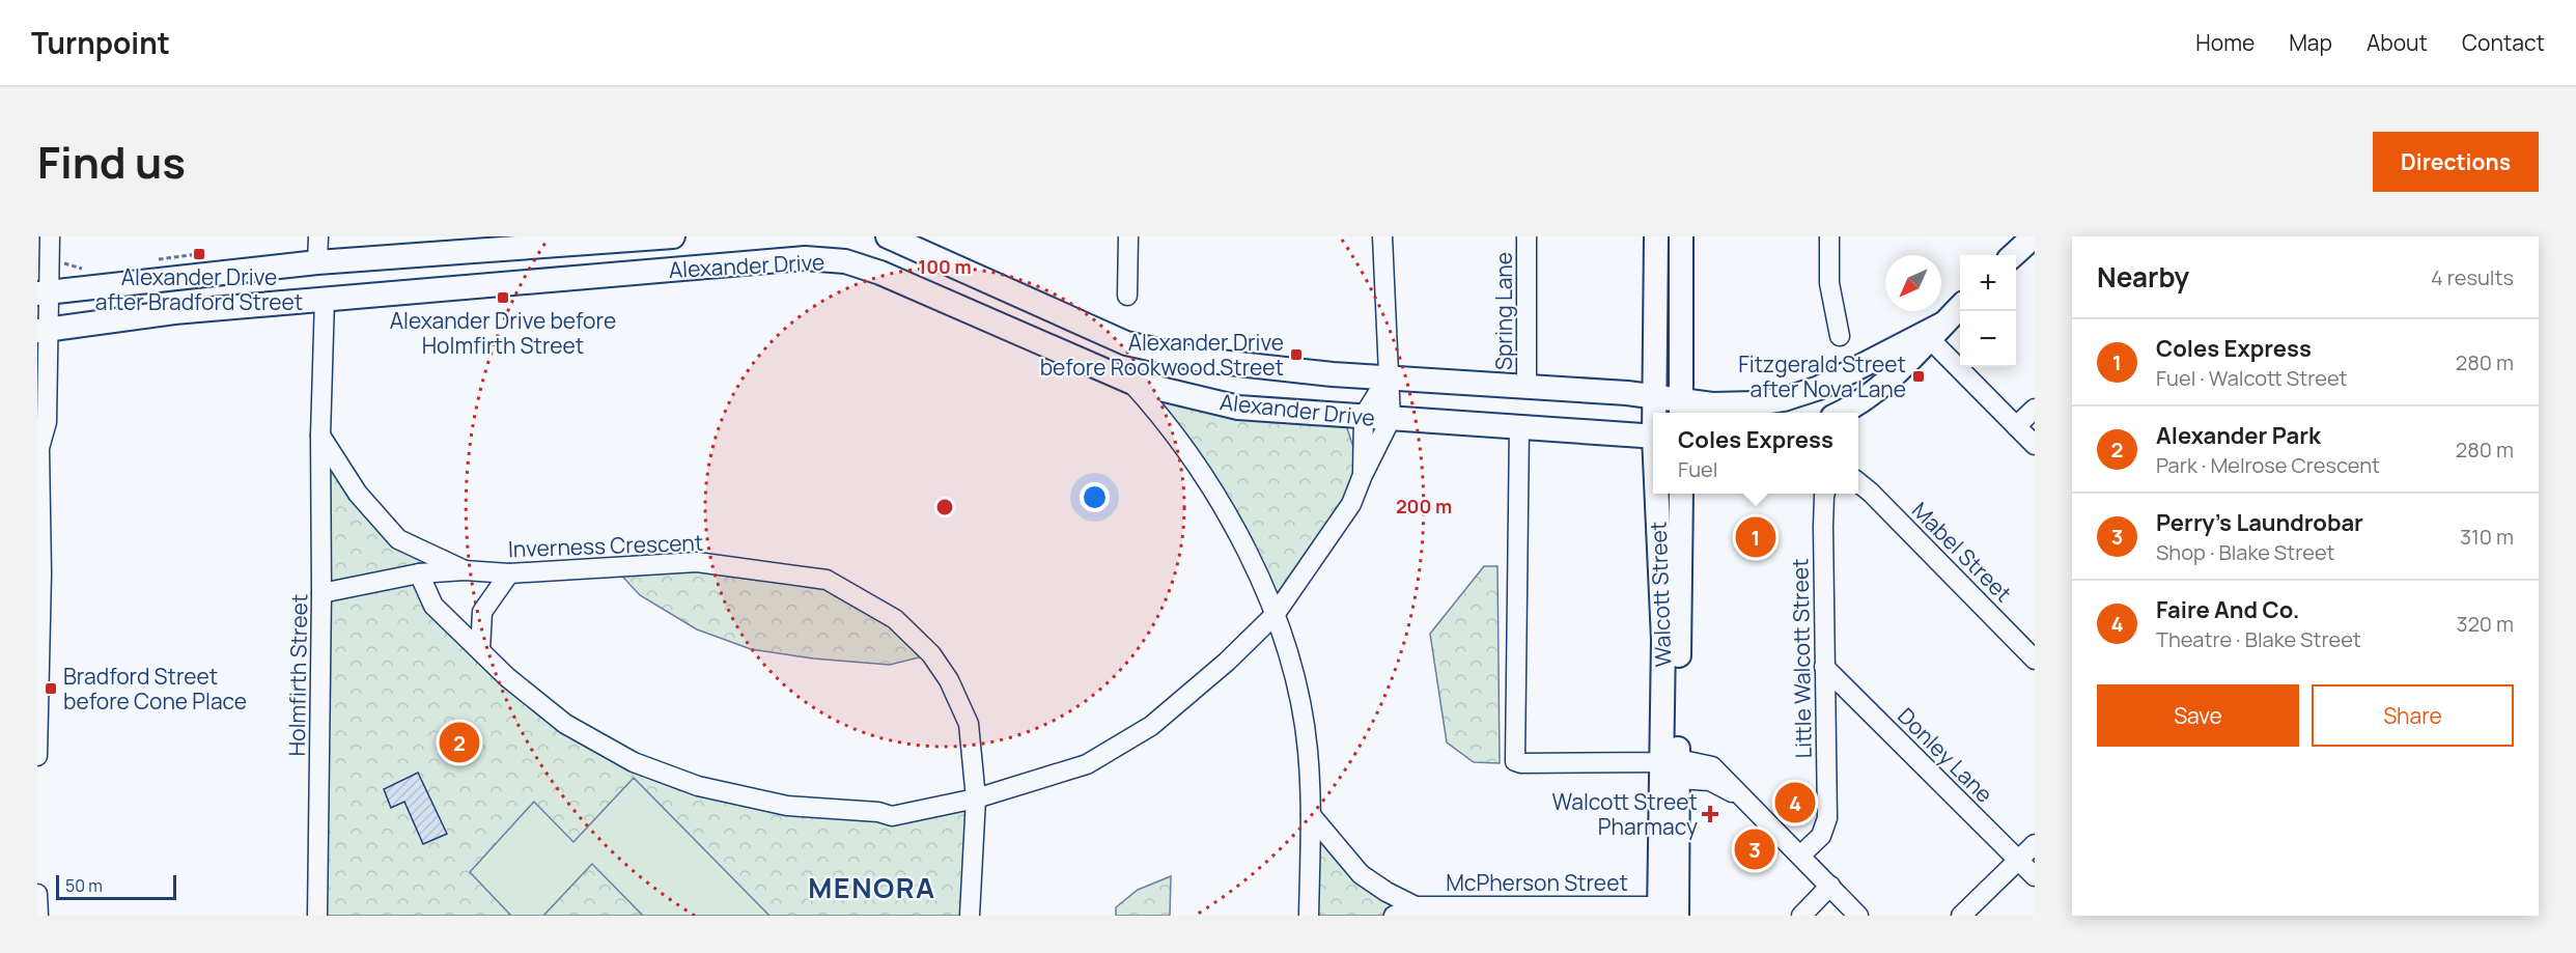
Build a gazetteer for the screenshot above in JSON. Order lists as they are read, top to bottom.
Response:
{
  "streets": {
    "main road": ["Alexander Drive", "Walcott Street"],
    "street": [
      "Spring Lane",
      "Inverness Crescent",
      "Mabel Street",
      "Little Walcott Street",
      "Holmfirth Street",
      "Donley Lane",
      "McPherson Street"
    ]
  },
  "crossings": [
    ["Alexander Drive", "Spring Lane"],
    ["Alexander Drive", "Walcott Street"],
    ["Alexander Drive", "Holmfirth Street"],
    ["Inverness Crescent", "Holmfirth Street"],
    ["Walcott Street", "McPherson Street"],
    ["Little Walcott Street", "Donley Lane"]
  ],
  "districts": ["MENORA"],
  "places": {
    "transit": [
      "Alexander Drive after Bradford Street",
      "Alexander Drive before Holmfirth Street",
      "Alexander Drive before Rookwood Street",
      "Fitzgerald Street after Nova Lane",
      "Bradford Street before Cone Place"
    ],
    "health": ["Walcott Street Pharmacy"]
  },
  "scale_bar": "50 m",
  "north": "bottom left",
  "page": {
    "header": "Turnpoint",
    "nav": [
      "Home",
      "Map",
      "About",
      "Contact"
    ],
    "title": "Find us",
    "buttons": [
      "Directions",
      ["Save", "Share"]
    ],
    "heading": ["Nearby", "4 results"],
    "map_buttons": ["+", "−"],
    "list": [
      {
        "mark": "1",
        "name": "Coles Express",
        "note": "Fuel · Walcott Street",
        "value": "280 m"
      },
      {
        "mark": "2",
        "name": "Alexander Park",
        "note": "Park · Melrose Crescent",
        "value": "280 m"
      },
      {
        "mark": "3",
        "name": "Perry's Laundrobar",
        "note": "Shop · Blake Street",
        "value": "310 m"
      },
      {
        "mark": "4",
        "name": "Faire And Co.",
        "note": "Theatre · Blake Street",
        "value": "320 m"
      }
    ],
    "popup": ["Coles Express", "Fuel"],
    "pins": [
      "1",
      "2",
      "4",
      "3"
    ],
    "scale": "50 m"
  },
  "rings": ["100 m", "200 m"]
}
